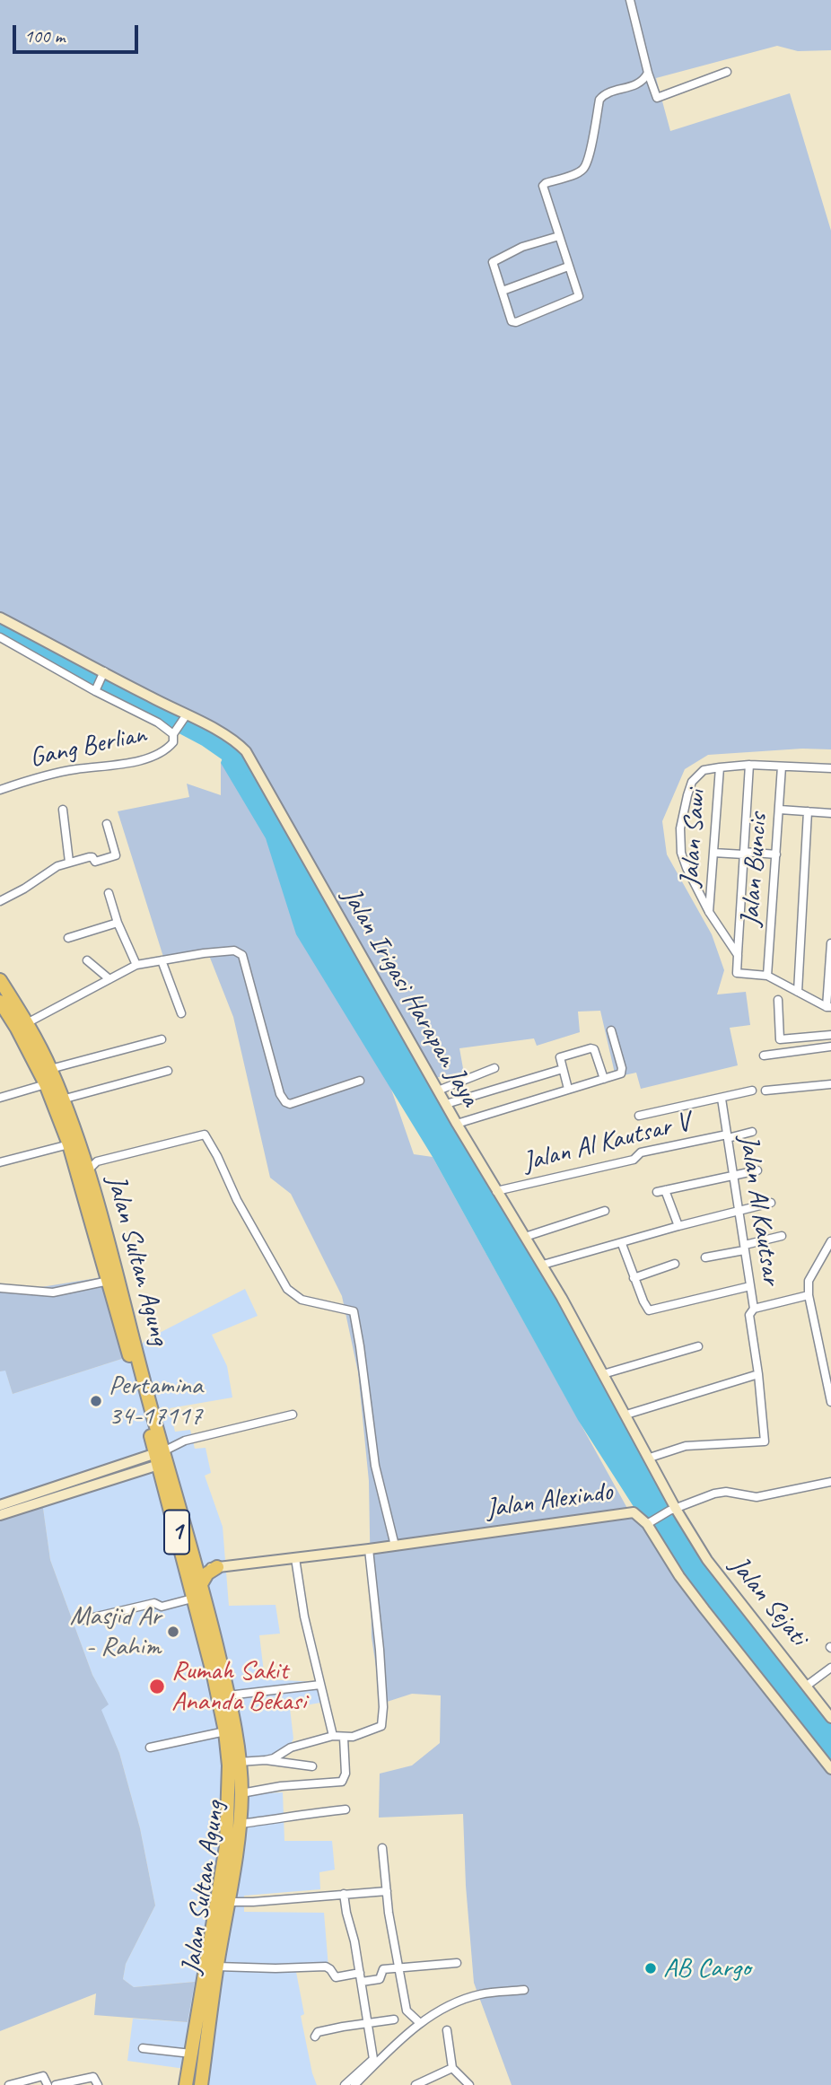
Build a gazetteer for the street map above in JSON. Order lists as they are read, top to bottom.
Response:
{
  "streets": {
    "highway": ["Jalan Sultan Agung", "1"],
    "street": [
      "Gang Berlian",
      "Jalan Sawi",
      "Jalan Buncis",
      "Jalan Irigasi Harapan Jaya",
      "Jalan Al Kautsar V",
      "Jalan Al Kautsar",
      "Jalan Alexindo",
      "Jalan Sejati"
    ]
  },
  "crossings": [
    ["Jalan Irigasi Harapan Jaya", "Jalan Al Kautsar V"],
    ["Jalan Irigasi Harapan Jaya", "Jalan Sejati"],
    ["Jalan Al Kautsar V", "Jalan Al Kautsar"]
  ],
  "places": [
    "Pertamina 34-17117",
    "Masjid Ar - Rahim",
    "Rumah Sakit Ananda Bekasi",
    "AB Cargo"
  ],
  "scale_bar": "100 m"
}
